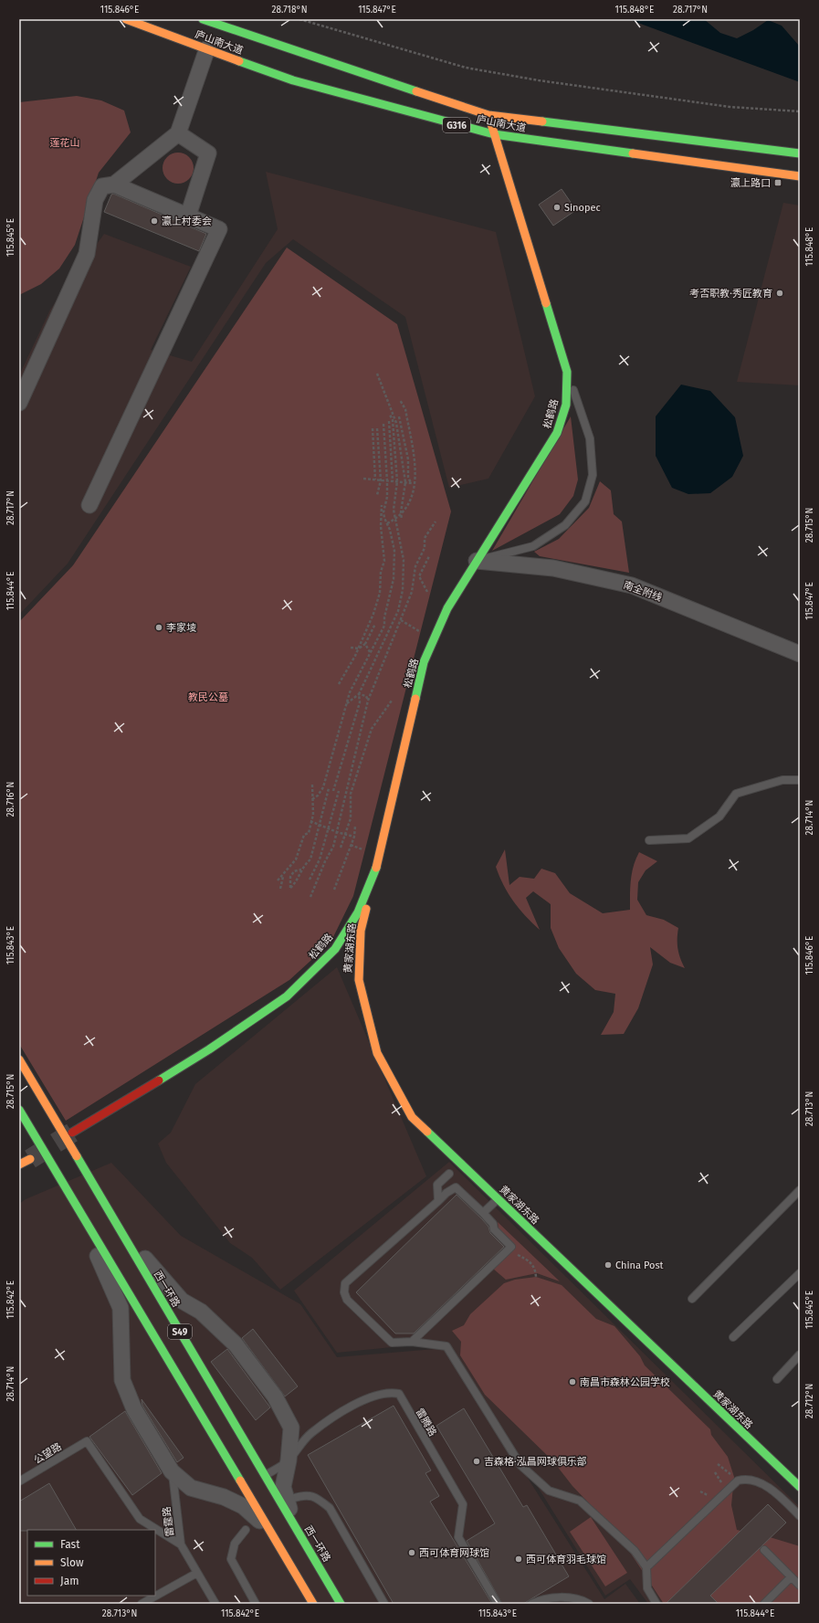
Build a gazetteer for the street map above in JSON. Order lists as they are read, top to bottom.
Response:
{
  "streets": {
    "main road": [
      "庐山南大道",
      "G316",
      "松鹤路",
      "黄家湖东路",
      "西一环路",
      "S49"
    ],
    "street": ["南全附线"],
    "lane": ["雷腾路", "公望路", "雷霆路"]
  },
  "crossings": [
    ["庐山南大道", "松鹤路"],
    ["松鹤路", "南全附线"],
    ["松鹤路", "黄家湖东路"],
    ["西一环路", "雷腾路"],
    ["公望路", "雷霆路"]
  ],
  "parks": ["莲花山", "教民公墓"],
  "places": {
    "transit": ["瀛上路口"],
    "other": [
      "Sinopec",
      "瀛上村委会",
      "考否职教·秀匠教育",
      "李家堎",
      "China Post",
      "南昌市森林公园学校",
      "吉森格·泓昌网球俱乐部",
      "西可体育网球馆",
      "西可体育羽毛球馆"
    ]
  },
  "legend": ["Fast", "Slow", "Jam"],
  "coordinates": [
    "115.846°E",
    "28.718°N",
    "115.847°E",
    "115.848°E",
    "28.717°N",
    "115.845°E",
    "28.715°N",
    "115.844°E",
    "28.716°N",
    "28.714°N",
    "115.843°E",
    "28.713°N",
    "115.842°E",
    "28.712°N"
  ]
}
